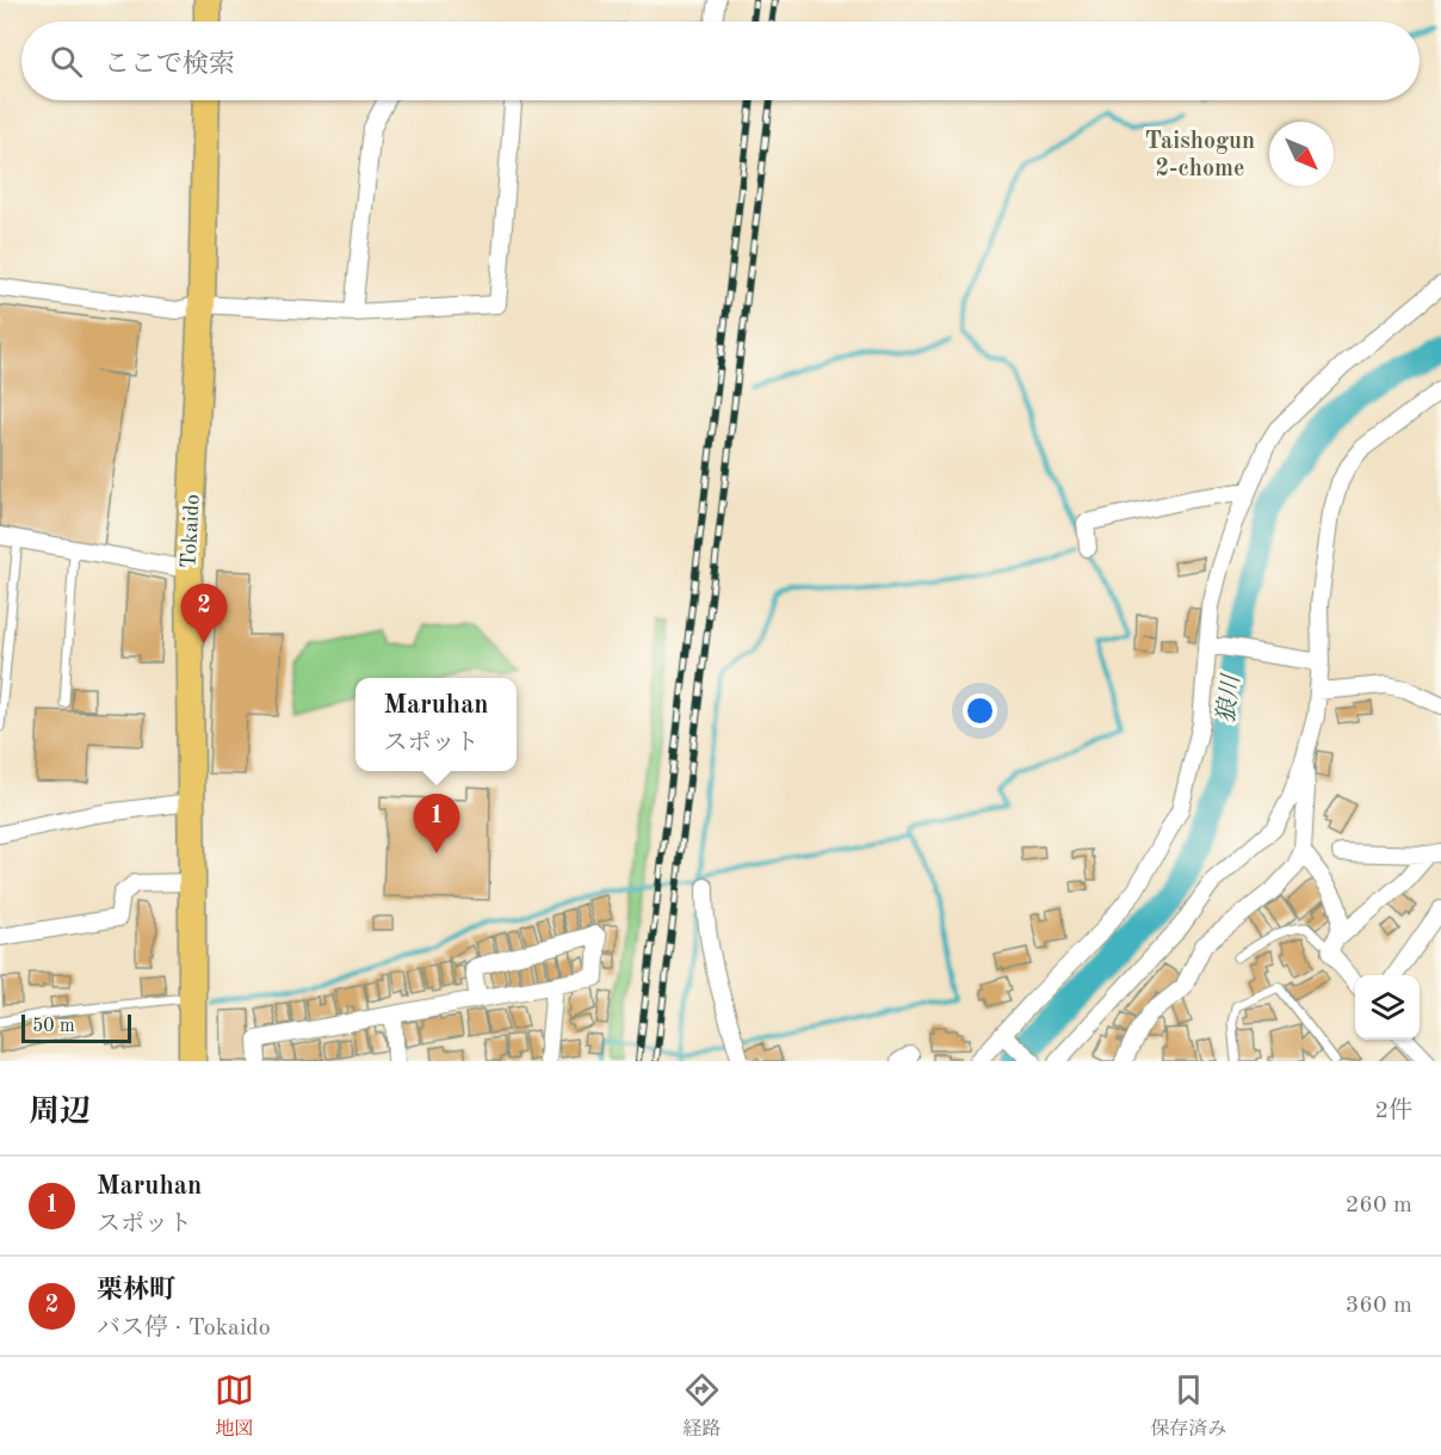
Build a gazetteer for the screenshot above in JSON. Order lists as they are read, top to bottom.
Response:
{
  "streets": {
    "highway": ["Tokaido"]
  },
  "districts": ["Taishogun 2-chome"],
  "water": ["狼川"],
  "scale_bar": "50 m",
  "north": "bottom right",
  "page": {
    "search": "ここで検索",
    "pins": ["2", "1"],
    "popup": ["Maruhan", "スポット"],
    "scale": "50 m",
    "heading": ["周辺", "2件"],
    "list": [
      {
        "mark": "1",
        "name": "Maruhan",
        "note": "スポット",
        "value": "260 m"
      },
      {
        "mark": "2",
        "name": "栗林町",
        "note": "バス停 · Tokaido",
        "value": "360 m"
      }
    ],
    "nav": ["地図", "経路", "保存済み"]
  }
}
